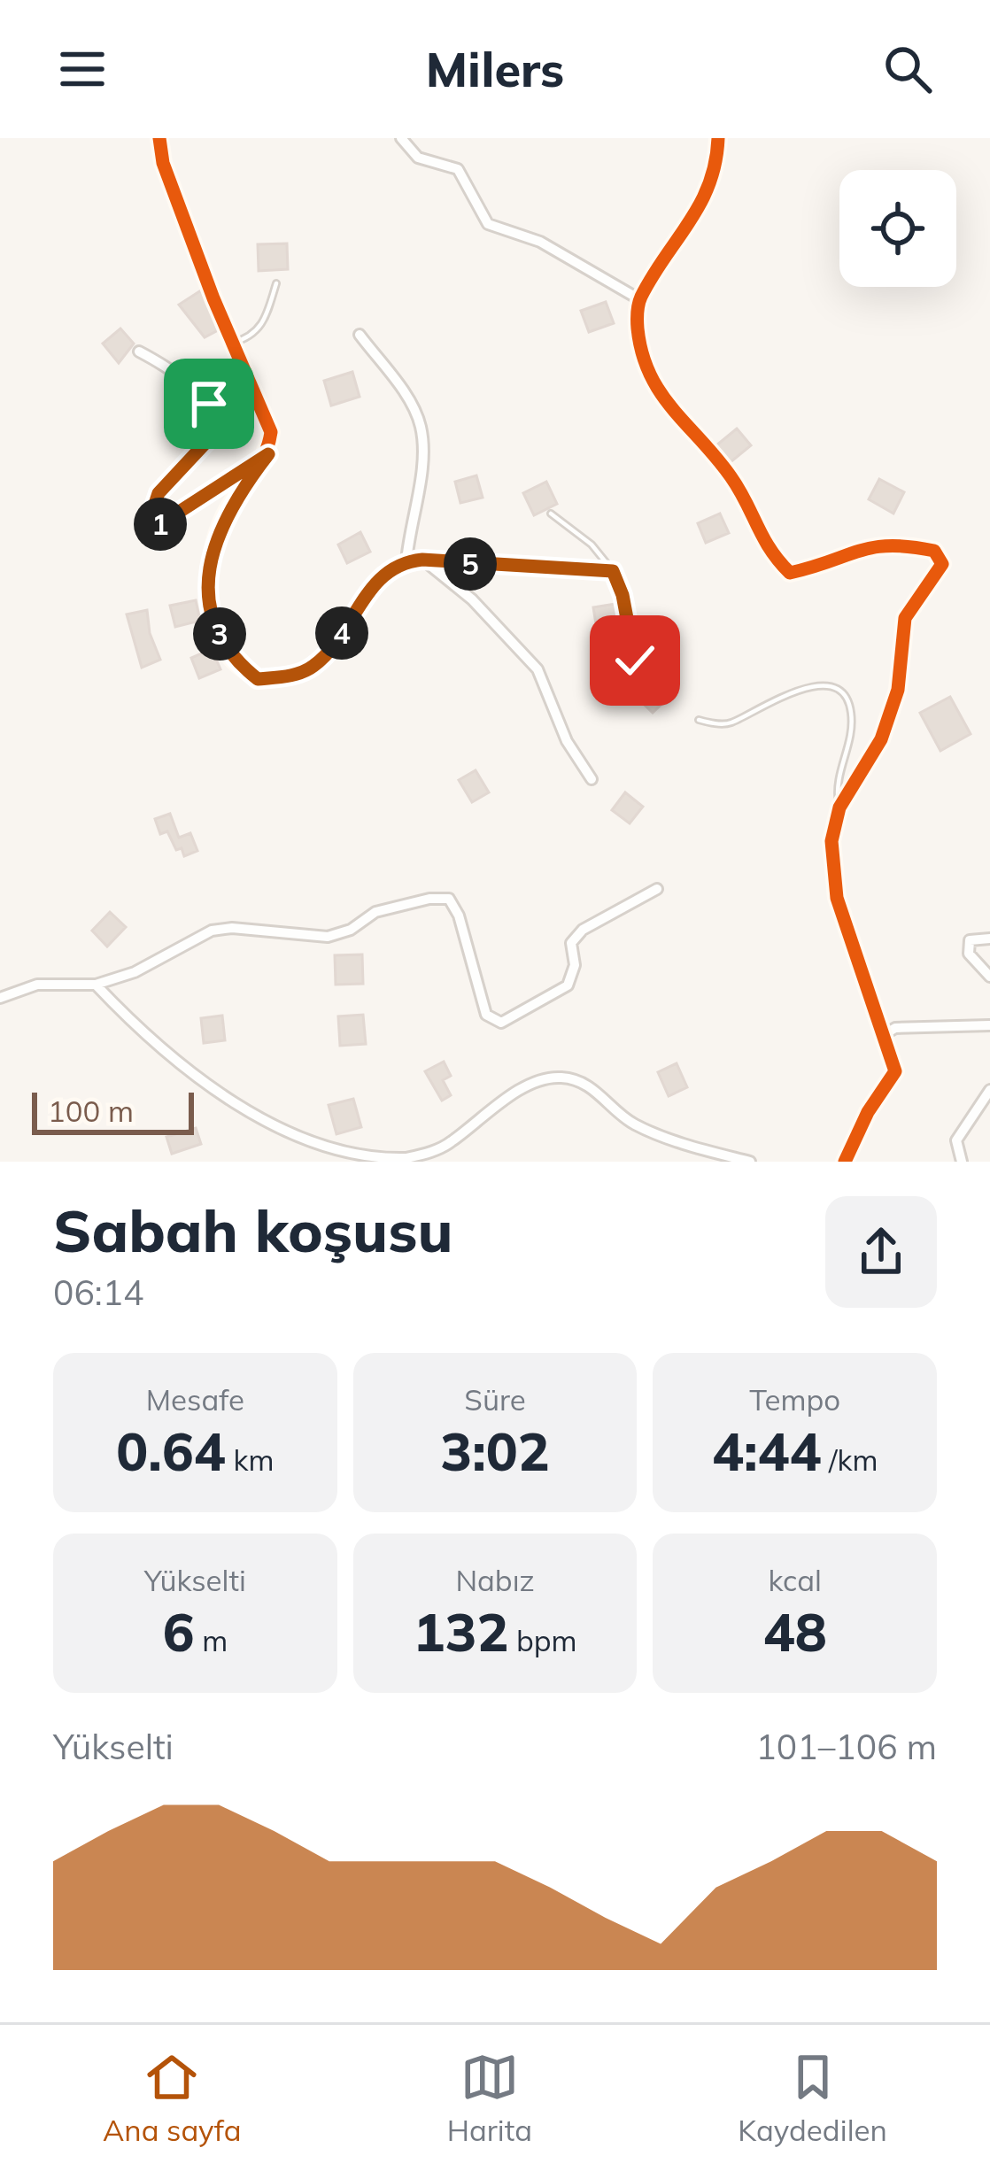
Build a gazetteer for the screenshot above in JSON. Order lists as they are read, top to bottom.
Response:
{
  "scale_bar": "100 m",
  "page": {
    "header": "Milers",
    "pins": [
      "1",
      "5",
      "4",
      "3"
    ],
    "scale": "100 m",
    "heading": ["Sabah koşusu", "06:14"],
    "stats": [
      ["Mesafe", "0.64 km"],
      ["Süre", "3:02"],
      ["Tempo", "4:44 /km"],
      ["Yükselti", "6 m"],
      ["Nabız", "132 bpm"],
      ["kcal", "48"]
    ],
    "chart": ["Yükselti", "101–106 m"],
    "tabs": ["Ana sayfa", "Harita", "Kaydedilen"]
  }
}
